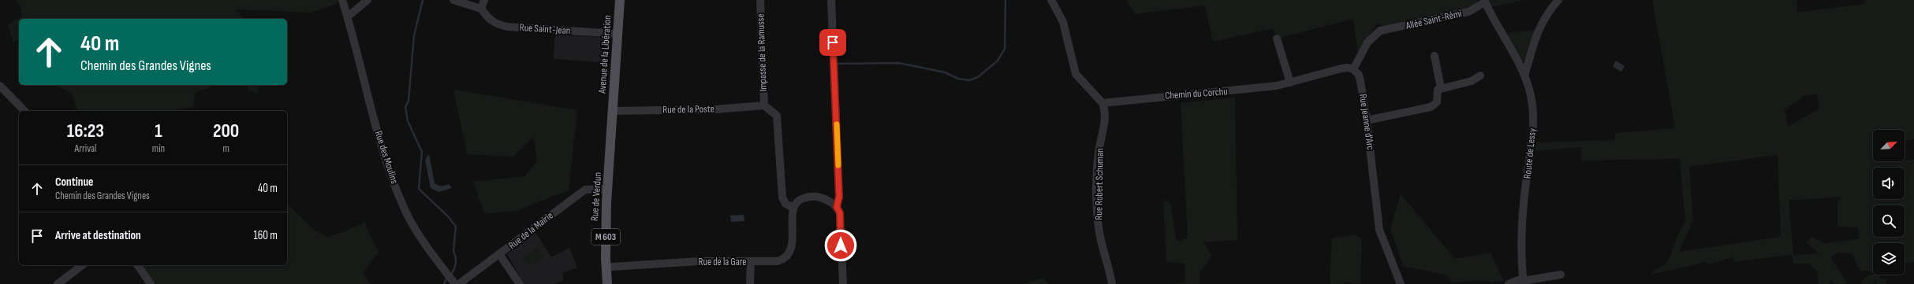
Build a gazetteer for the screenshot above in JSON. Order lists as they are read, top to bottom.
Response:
{
  "streets": {
    "main road": ["Avenue de la Libération", "Rue de Verdun", "M 603"],
    "street": [
      "Allée Saint-Rémi",
      "Rue Saint-Jean",
      "Impasse de la Ramusse",
      "Chemin du Corchu",
      "Rue de la Poste",
      "Rue Jeanne d'Arc",
      "Route de Lessy",
      "Rue des Moulins",
      "Rue Robert Schuman",
      "Rue de la Mairie",
      "Rue de la Gare"
    ]
  },
  "crossings": [
    ["Allée Saint-Rémi", "Rue Jeanne d'Arc"],
    ["Allée Saint-Rémi", "Route de Lessy"],
    ["Rue Saint-Jean", "Avenue de la Libération"],
    ["Impasse de la Ramusse", "Rue de la Poste"],
    ["Avenue de la Libération", "Rue de la Poste"],
    ["Avenue de la Libération", "Rue de Verdun"],
    ["Chemin du Corchu", "Rue Robert Schuman"],
    ["Rue de la Poste", "Rue de Verdun"],
    ["Rue de Verdun", "Rue de la Mairie"],
    ["Rue de Verdun", "Rue de la Gare"]
  ],
  "north": "top right",
  "page": {
    "turn": ["40 m", "Chemin des Grandes Vignes"],
    "eta": [
      "16:23",
      "Arrival",
      "1",
      "min",
      "200",
      "m"
    ],
    "list": [
      {
        "name": "Continue",
        "note": "Chemin des Grandes Vignes",
        "value": "40 m"
      },
      {
        "name": "Arrive at destination",
        "value": "160 m"
      }
    ]
  }
}
